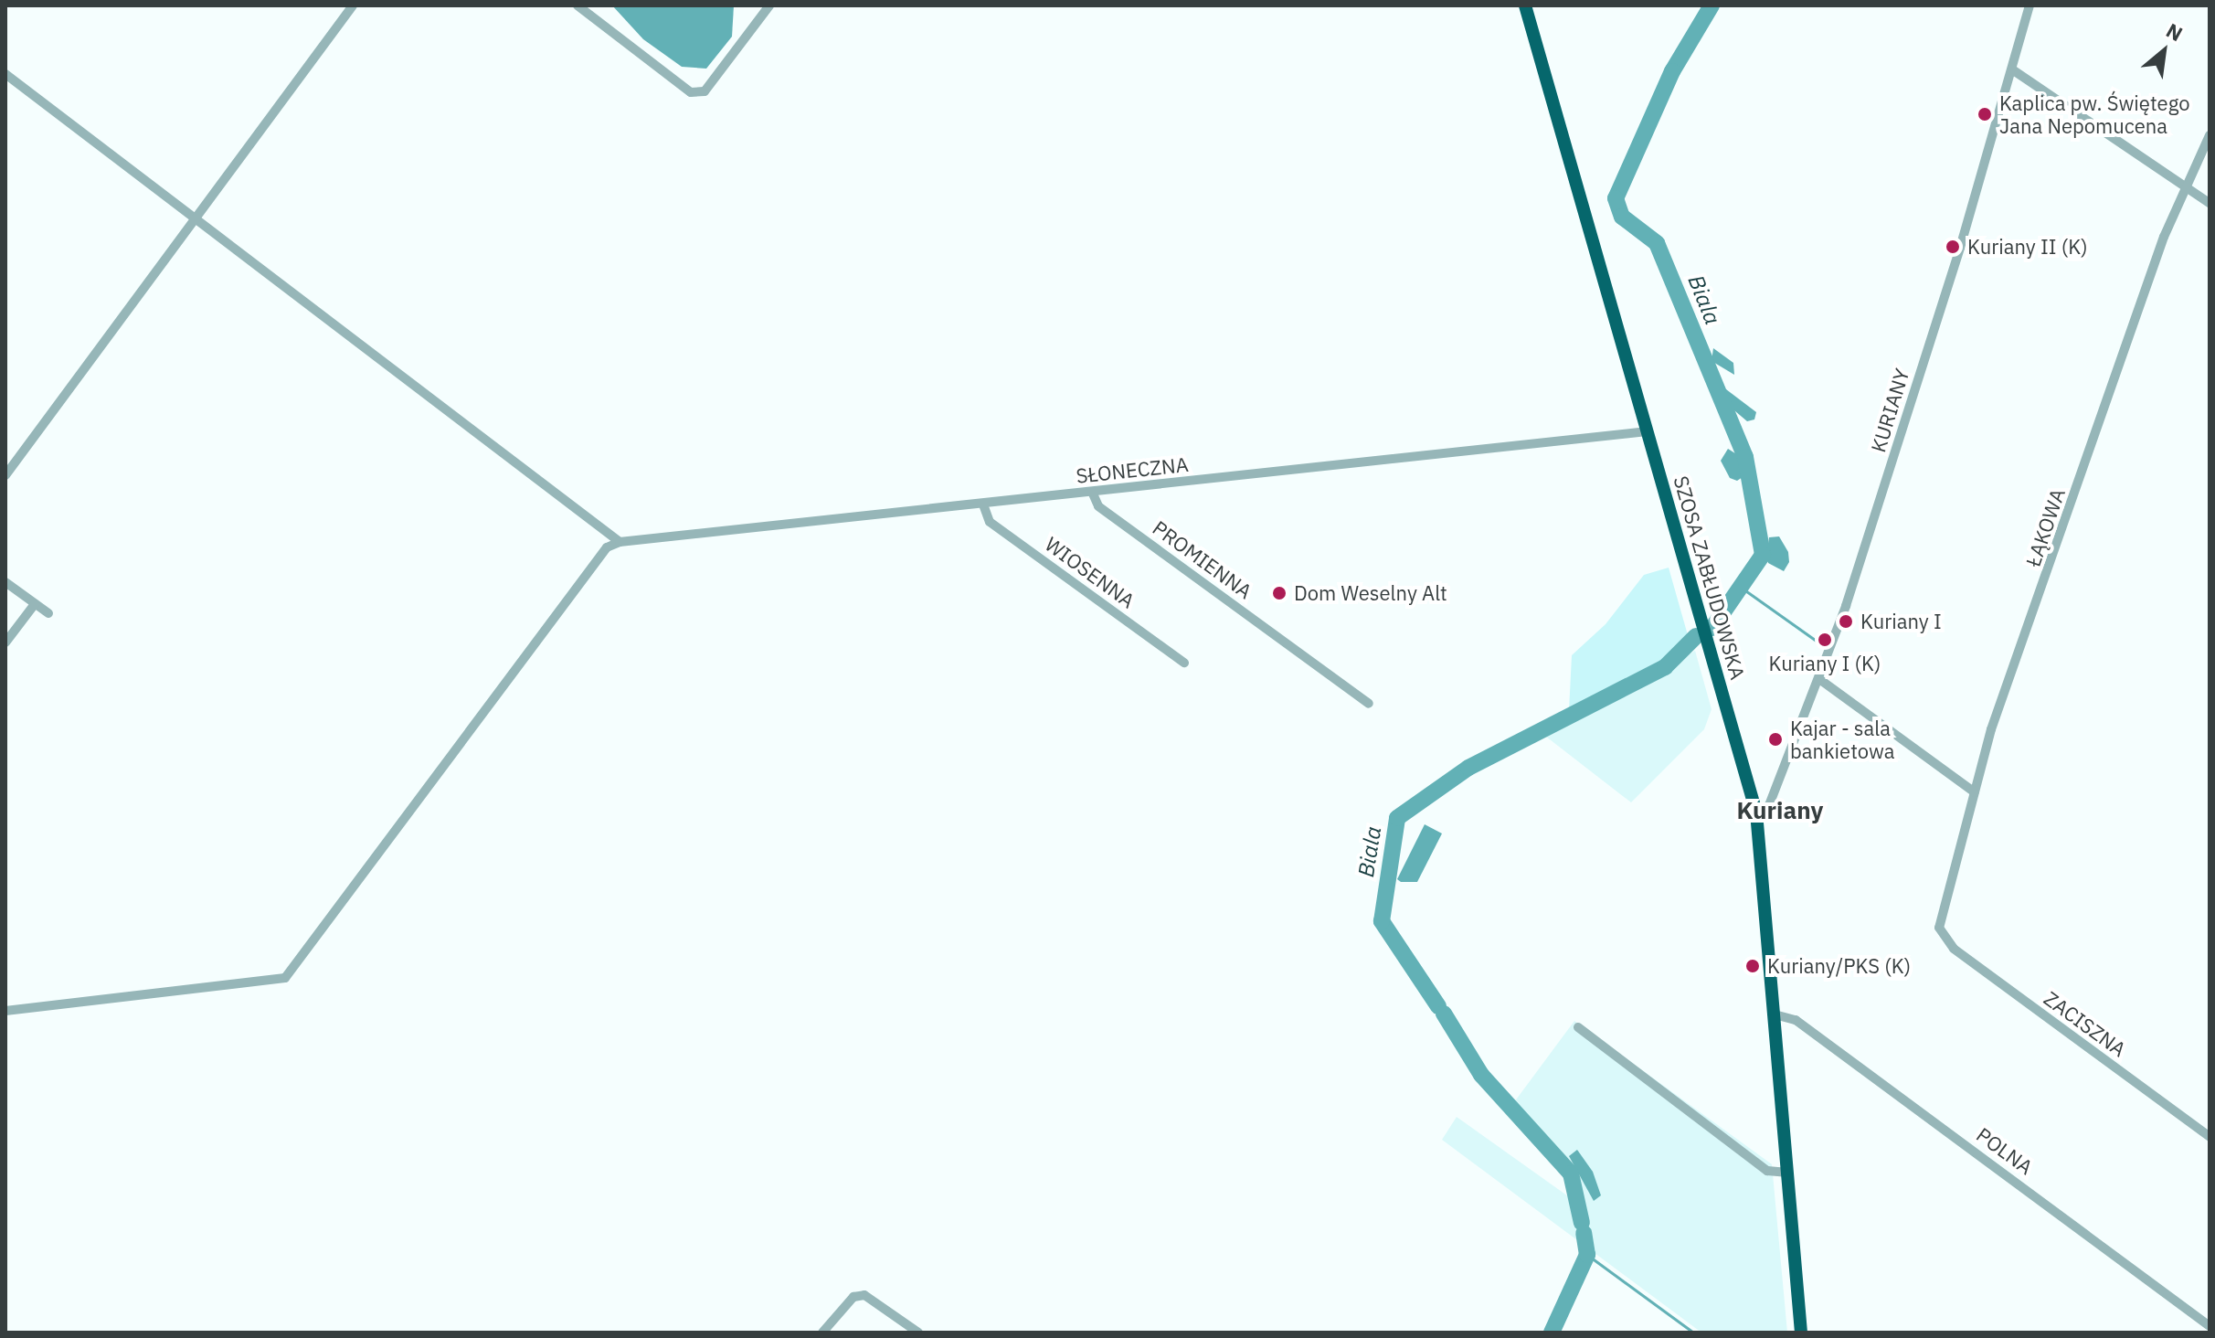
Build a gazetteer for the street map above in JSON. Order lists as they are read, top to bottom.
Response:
{
  "streets": {
    "highway": ["SZOSA ZABŁUDOWSKA"],
    "street": [
      "KURIANY",
      "SŁONECZNA",
      "ŁĄKOWA",
      "PROMIENNA",
      "WIOSENNA",
      "ZACISZNA",
      "POLNA"
    ]
  },
  "crossings": [
    ["KURIANY", "SZOSA ZABŁUDOWSKA"],
    ["SŁONECZNA", "PROMIENNA"],
    ["SŁONECZNA", "WIOSENNA"],
    ["SŁONECZNA", "SZOSA ZABŁUDOWSKA"],
    ["ŁĄKOWA", "ZACISZNA"],
    ["SZOSA ZABŁUDOWSKA", "POLNA"]
  ],
  "districts": ["Kuriany"],
  "water": ["Biala"],
  "places": [
    "Kaplica pw. Świętego Jana Nepomucena",
    "Kuriany II (K)",
    "Dom Weselny Alt",
    "Kuriany I",
    "Kuriany I (K)",
    "Kajar - sala bankietowa",
    "Kuriany/PKS (K)"
  ],
  "north": "top right"
}
